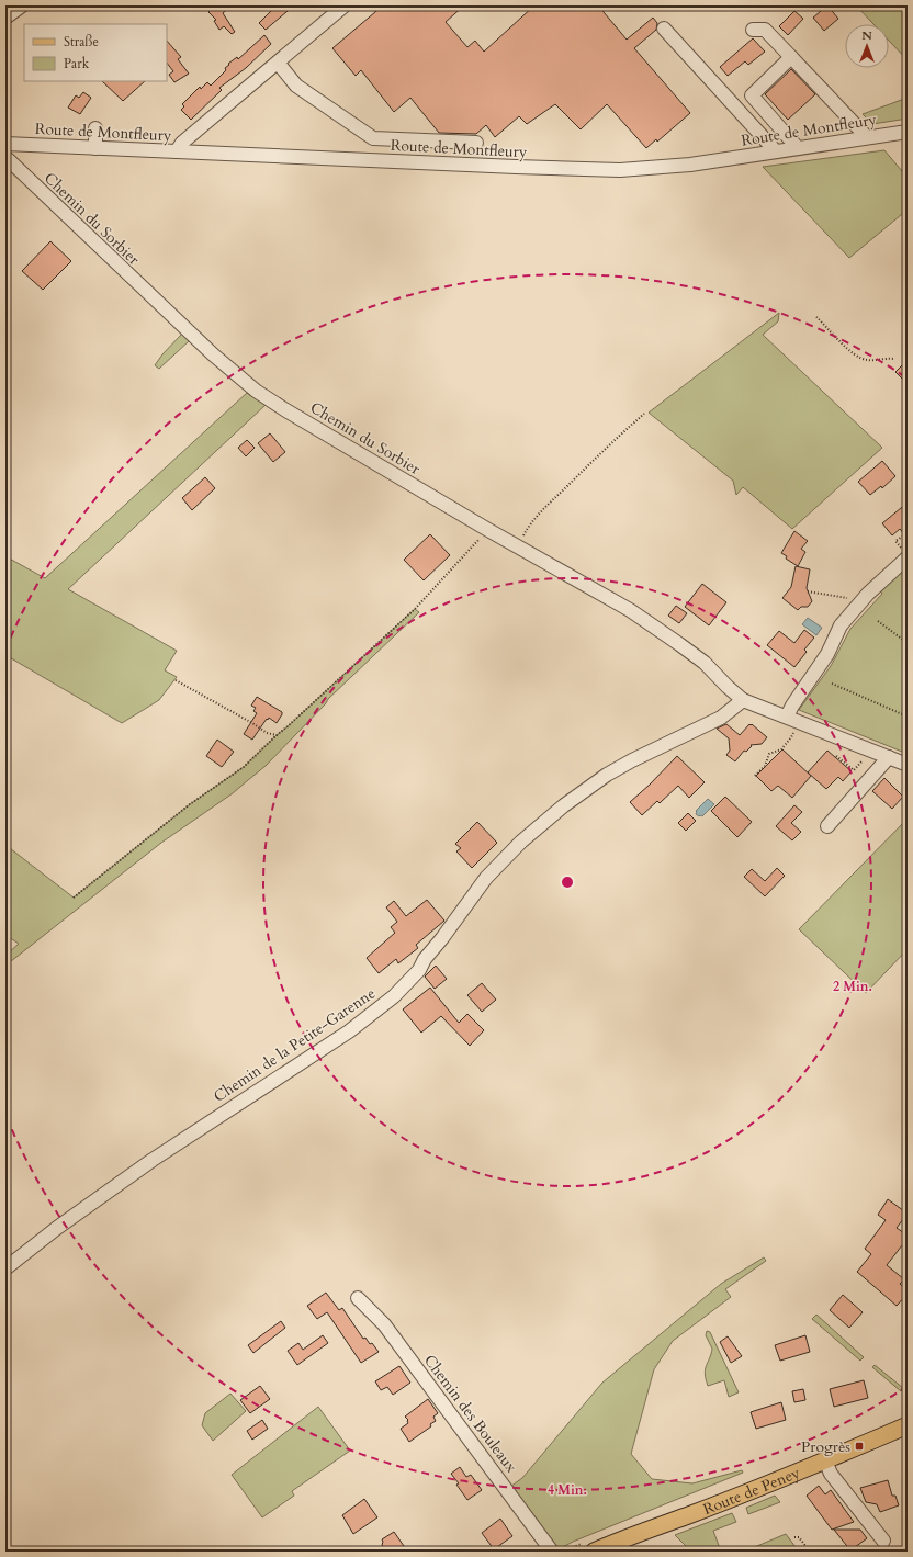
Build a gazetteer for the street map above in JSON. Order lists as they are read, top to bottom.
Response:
{
  "streets": {
    "main road": ["Route de Peney"],
    "street": [
      "Route de Montfleury",
      "Chemin du Sorbier",
      "Chemin de la Petite-Garenne",
      "Chemin des Bouleaux"
    ]
  },
  "crossings": [
    ["Chemin du Sorbier", "Chemin de la Petite-Garenne"]
  ],
  "places": {
    "transit": ["Progrès"]
  },
  "legend": ["Straße", "Park"],
  "north": "top",
  "rings": ["2 Min.", "4 Min."]
}
